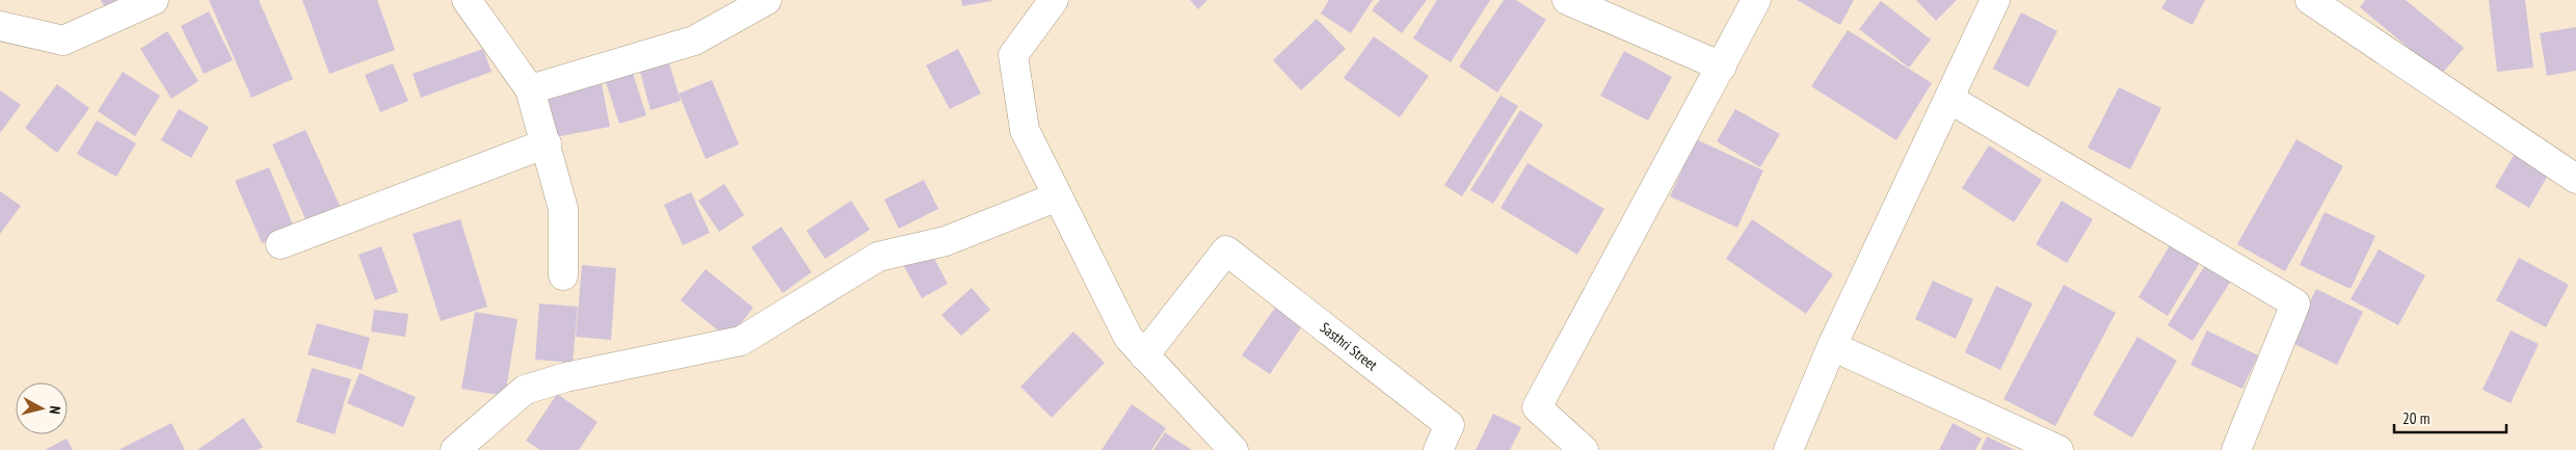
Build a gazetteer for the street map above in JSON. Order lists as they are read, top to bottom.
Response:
{
  "streets": {
    "street": ["Sasthri Street"]
  },
  "scale_bar": "20 m",
  "north": "right"
}
